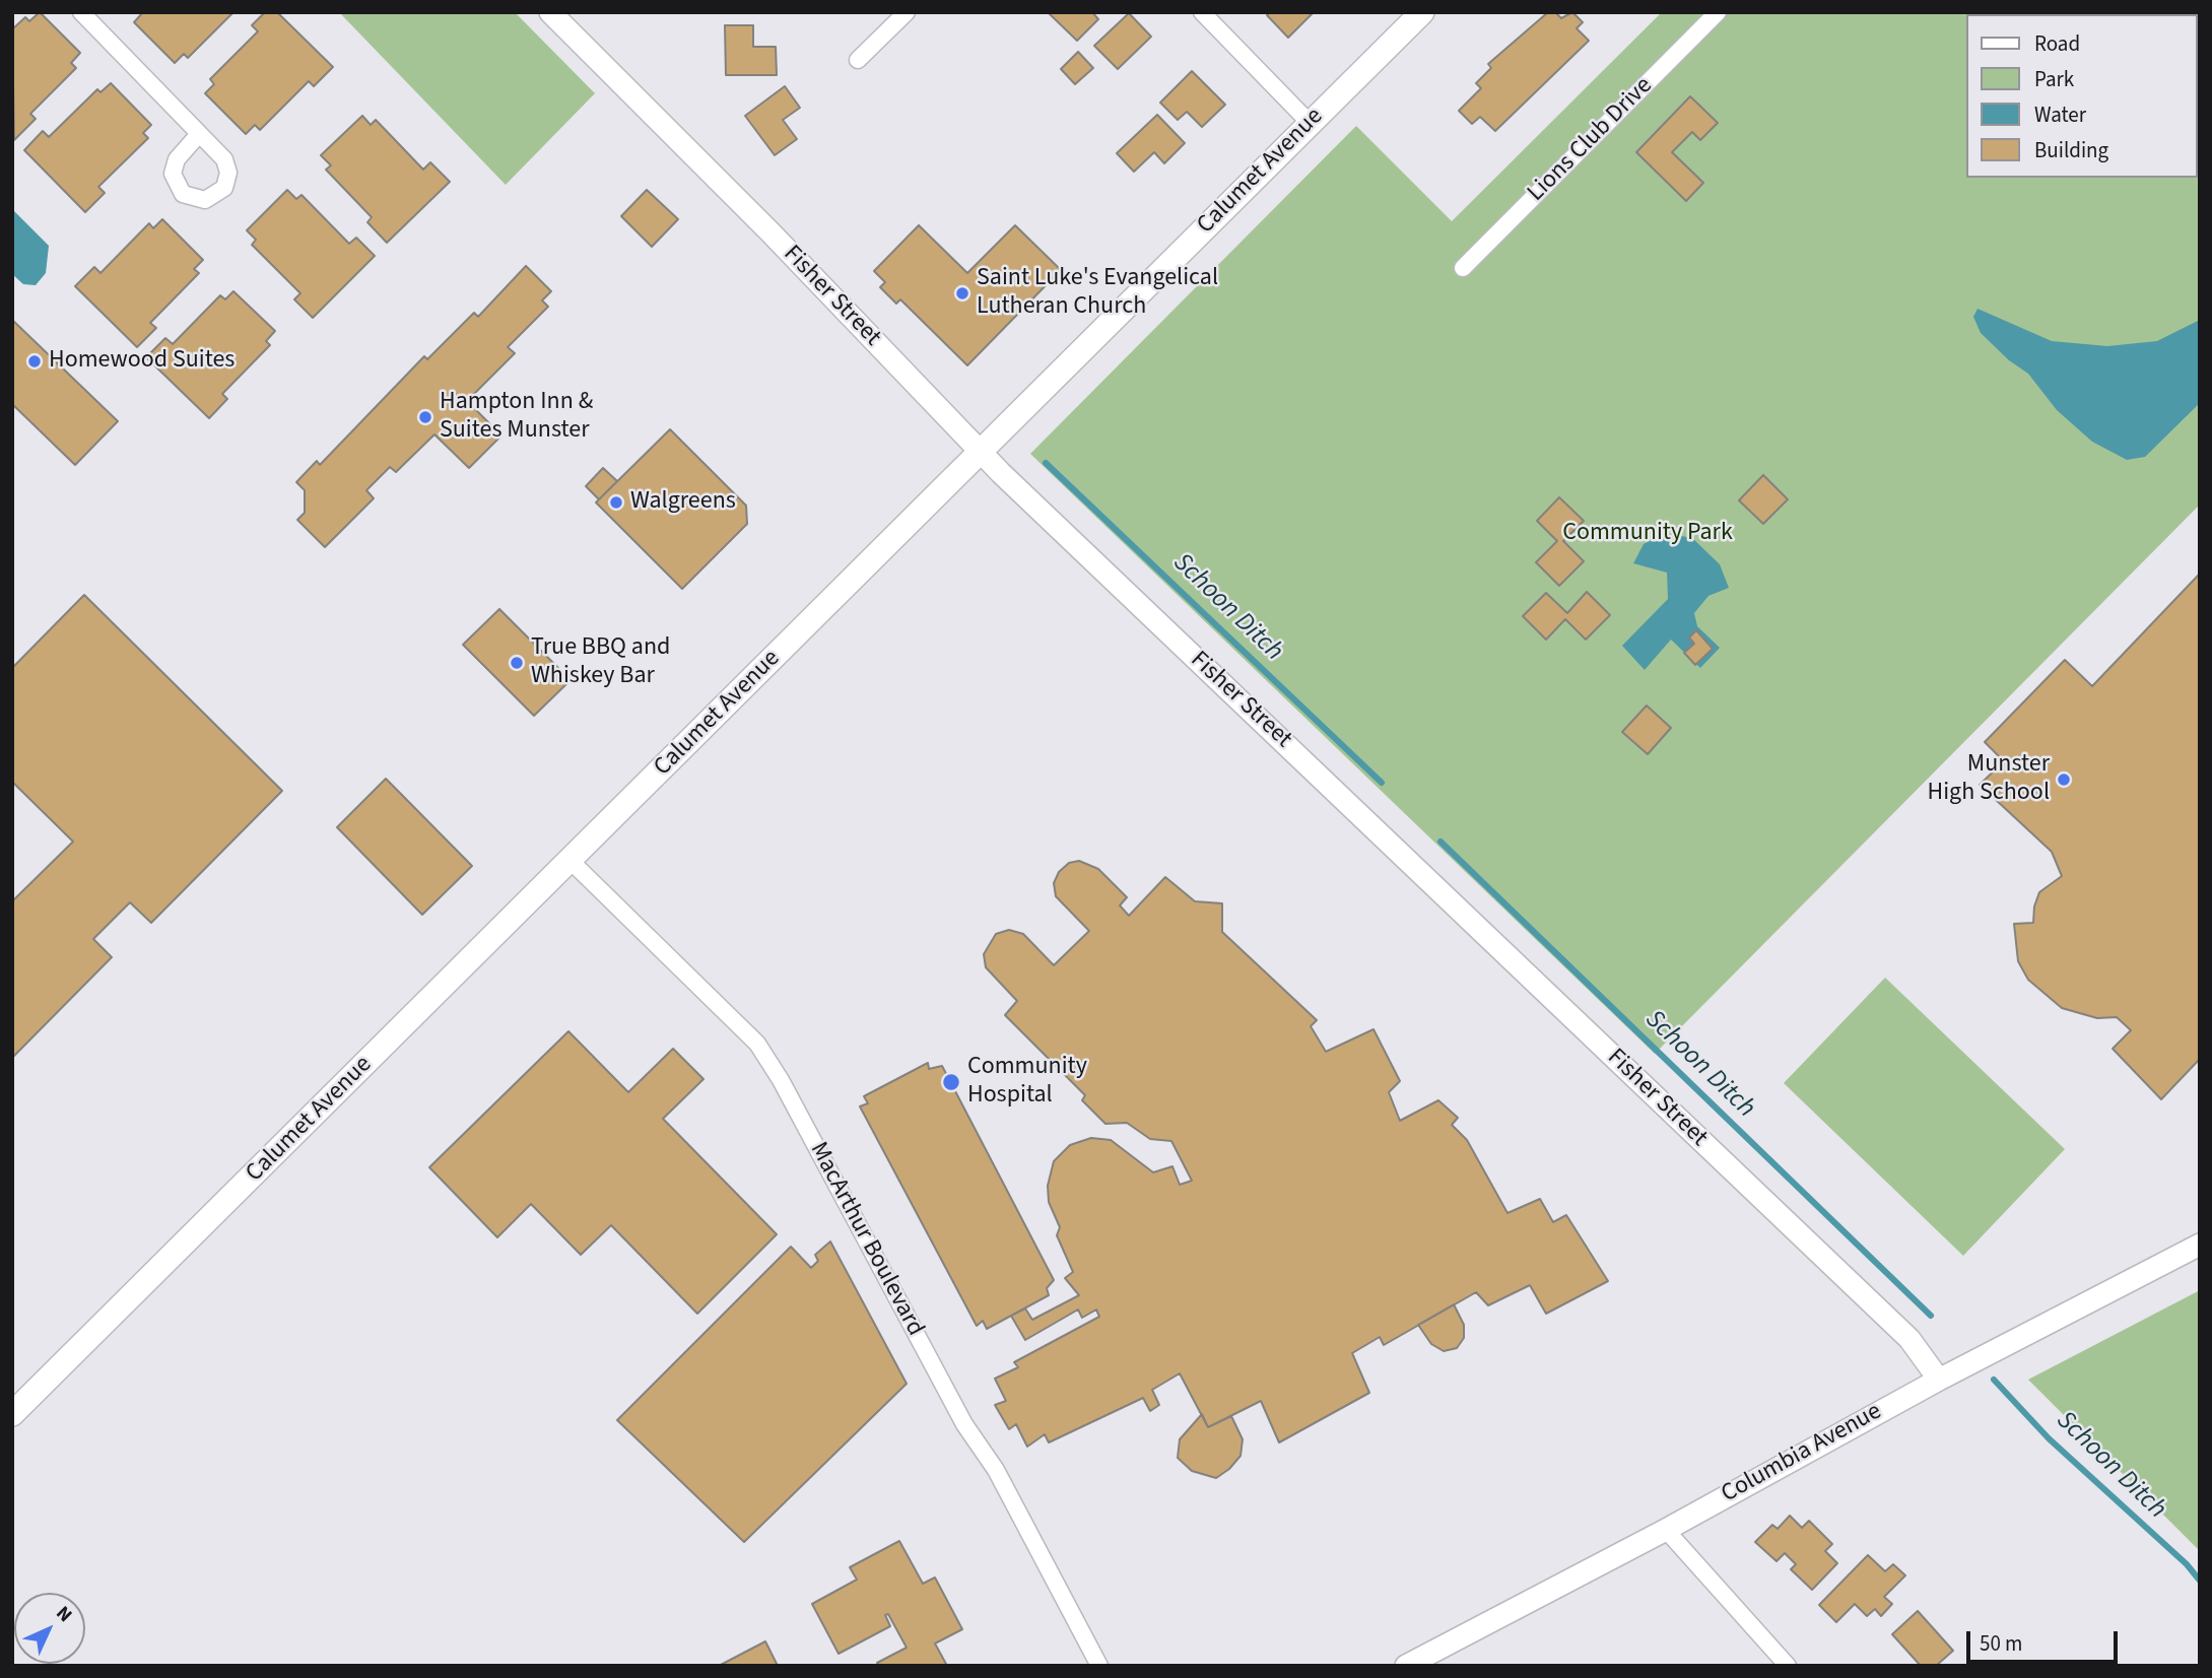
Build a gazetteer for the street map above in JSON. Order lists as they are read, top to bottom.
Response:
{
  "streets": {
    "main road": ["Calumet Avenue"],
    "street": [
      "Lions Club Drive",
      "Fisher Street",
      "MacArthur Boulevard",
      "Columbia Avenue"
    ]
  },
  "crossings": [
    ["Calumet Avenue", "Fisher Street"],
    ["Calumet Avenue", "MacArthur Boulevard"],
    ["Fisher Street", "Columbia Avenue"]
  ],
  "water": ["Schoon Ditch"],
  "parks": ["Community Park"],
  "places": [
    "Saint Luke's Evangelical Lutheran Church",
    "Homewood Suites",
    "Hampton Inn & Suites Munster",
    "Walgreens",
    "True BBQ and Whiskey Bar",
    "Munster High School",
    "Community Hospital"
  ],
  "legend": [
    "Road",
    "Park",
    "Water",
    "Building"
  ],
  "scale_bar": "50 m",
  "north": "top right"
}
